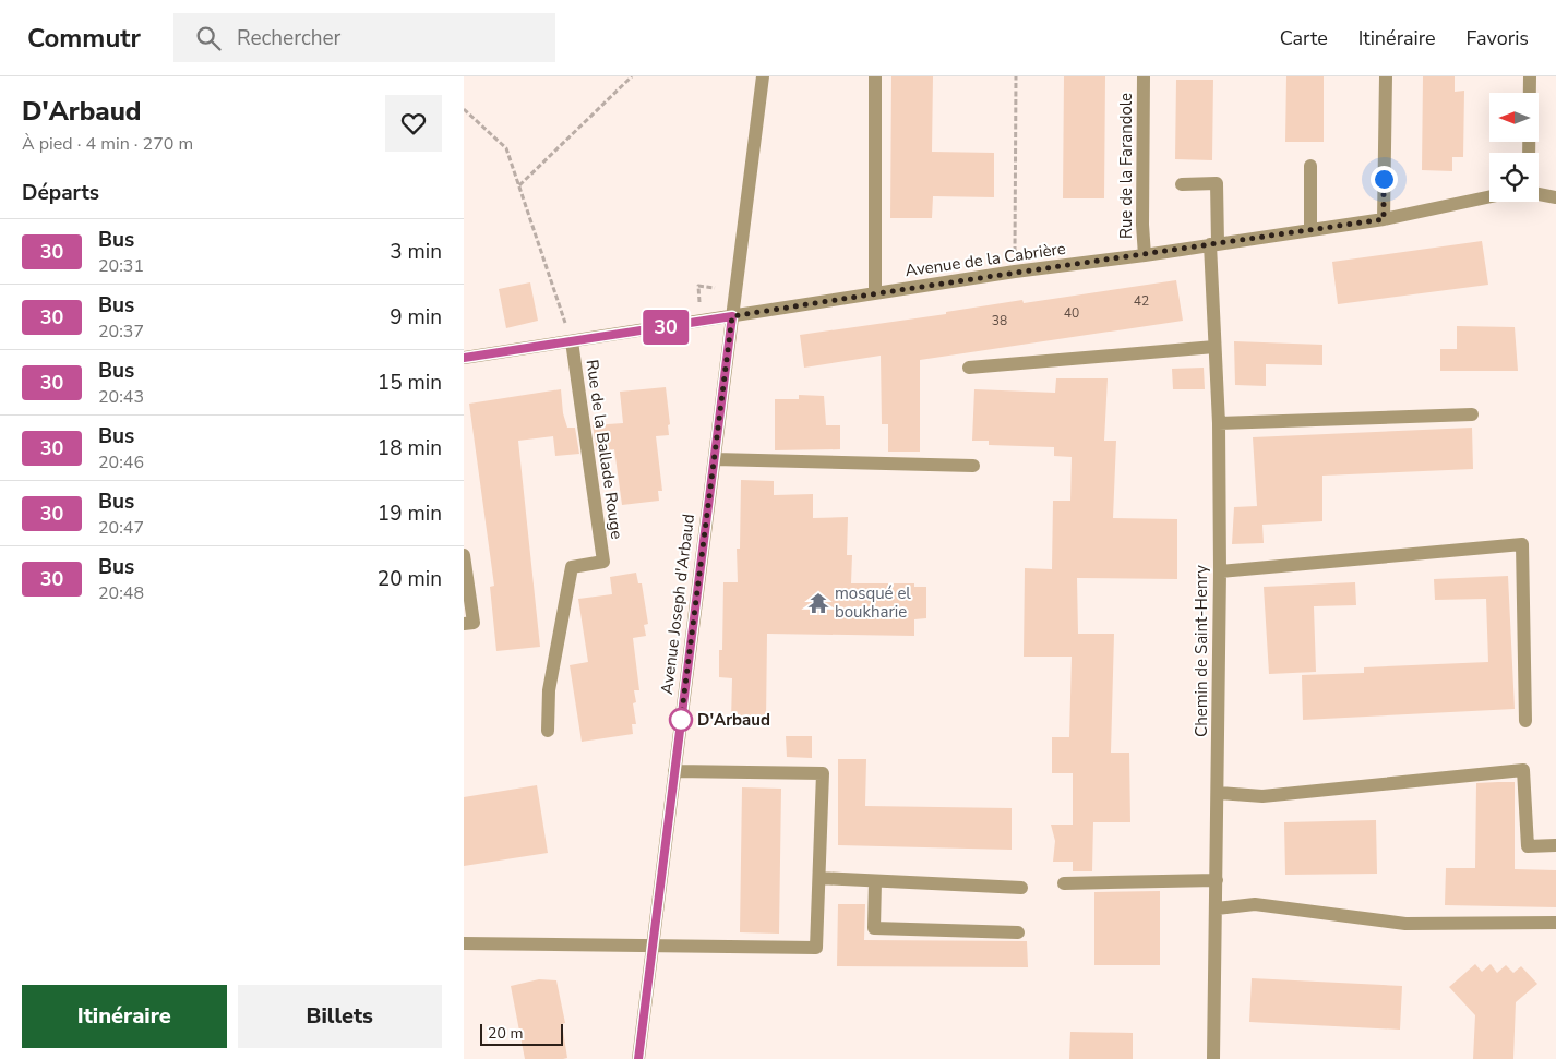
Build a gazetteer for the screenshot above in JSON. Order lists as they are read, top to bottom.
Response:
{
  "streets": {
    "street": [
      "Rue de la Farandole",
      "Avenue de la Cabrière",
      "Rue de la Ballade Rouge",
      "Avenue Joseph d'Arbaud",
      "Chemin de Saint-Henry"
    ]
  },
  "crossings": [
    ["Rue de la Farandole", "Avenue de la Cabrière"],
    ["Avenue de la Cabrière", "Rue de la Ballade Rouge"],
    ["Avenue de la Cabrière", "Avenue Joseph d'Arbaud"],
    ["Avenue de la Cabrière", "Chemin de Saint-Henry"]
  ],
  "places": {
    "temple": ["mosqué el boukharie"],
    "other": ["D'Arbaud"]
  },
  "lines": ["bus line 30"],
  "house_numbers": ["42", "40", "38"],
  "scale_bar": "20 m",
  "north": "left",
  "page": {
    "header": "Commutr",
    "search": "Rechercher",
    "nav": ["Carte", "Itinéraire", "Favoris"],
    "heading": [
      ["D'Arbaud", "À pied · 4 min · 270 m"],
      "Départs"
    ],
    "on_map": "30",
    "list": [
      {
        "mark": "30",
        "name": "Bus",
        "note": "20:31",
        "value": "3 min"
      },
      {
        "mark": "30",
        "name": "Bus",
        "note": "20:37",
        "value": "9 min"
      },
      {
        "mark": "30",
        "name": "Bus",
        "note": "20:43",
        "value": "15 min"
      },
      {
        "mark": "30",
        "name": "Bus",
        "note": "20:46",
        "value": "18 min"
      },
      {
        "mark": "30",
        "name": "Bus",
        "note": "20:47",
        "value": "19 min"
      },
      {
        "mark": "30",
        "name": "Bus",
        "note": "20:48",
        "value": "20 min"
      }
    ],
    "buttons": ["Itinéraire", "Billets"],
    "scale": "20 m"
  }
}
